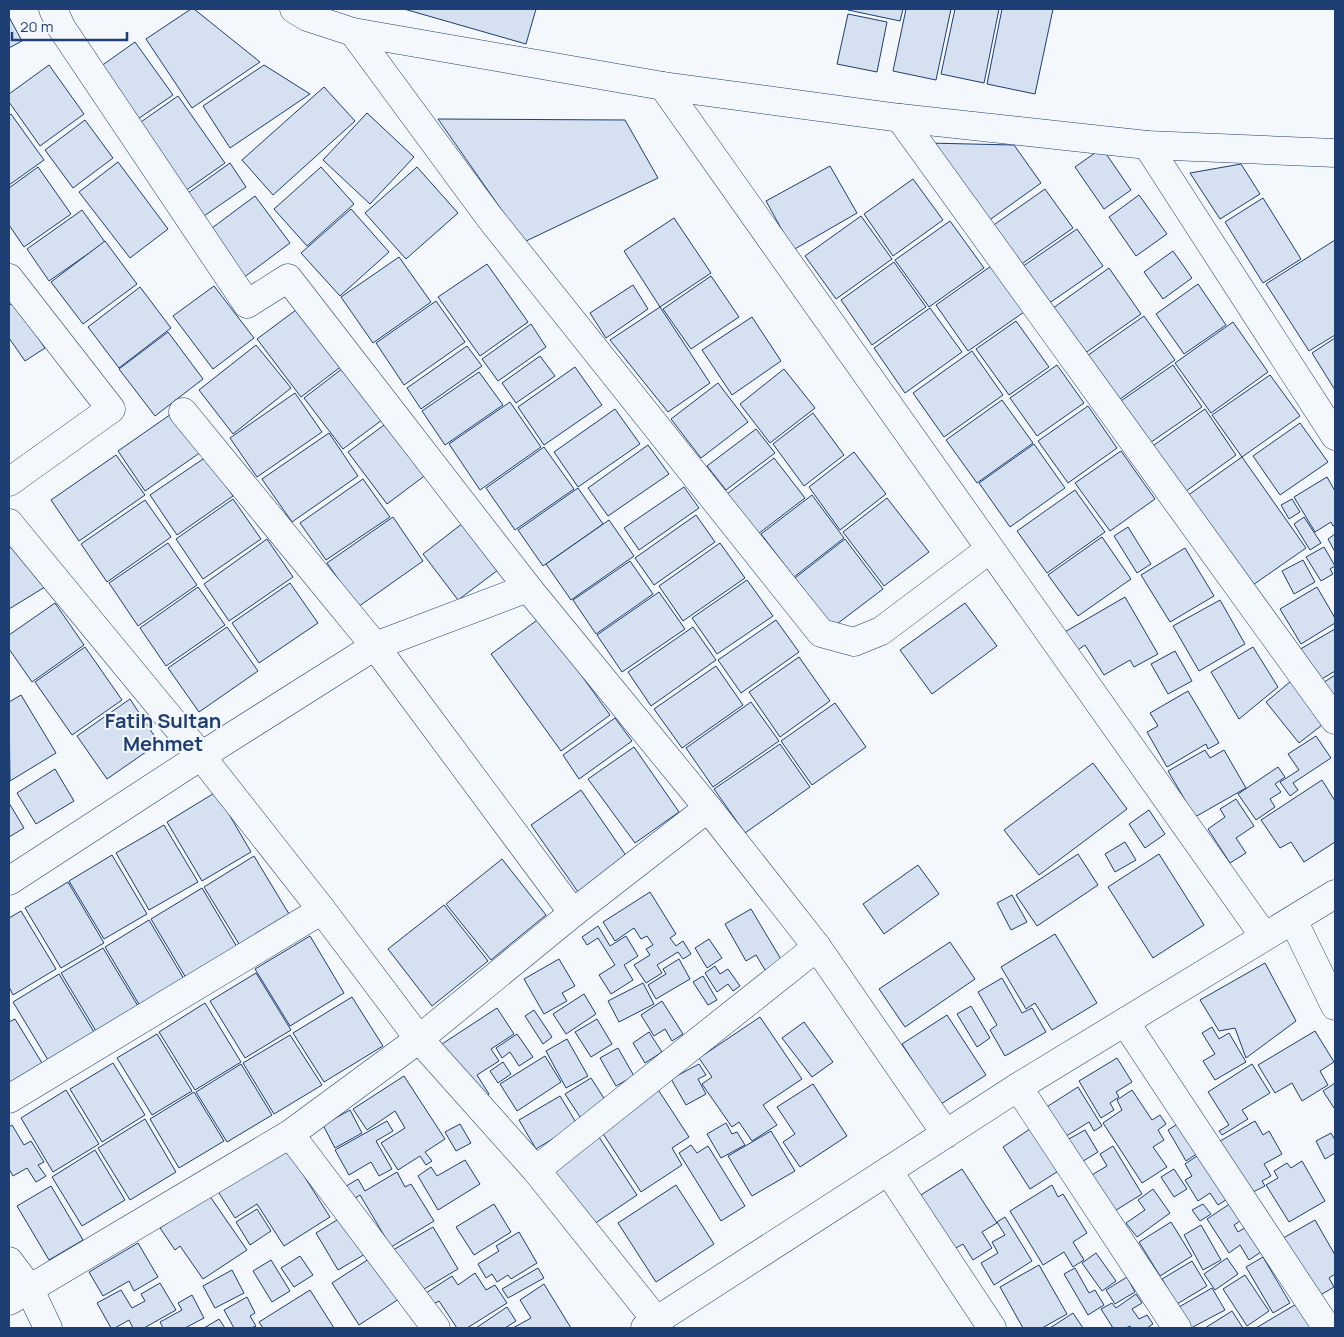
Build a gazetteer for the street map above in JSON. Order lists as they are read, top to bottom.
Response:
{
  "districts": ["Fatih Sultan Mehmet"],
  "scale_bar": "20 m"
}
